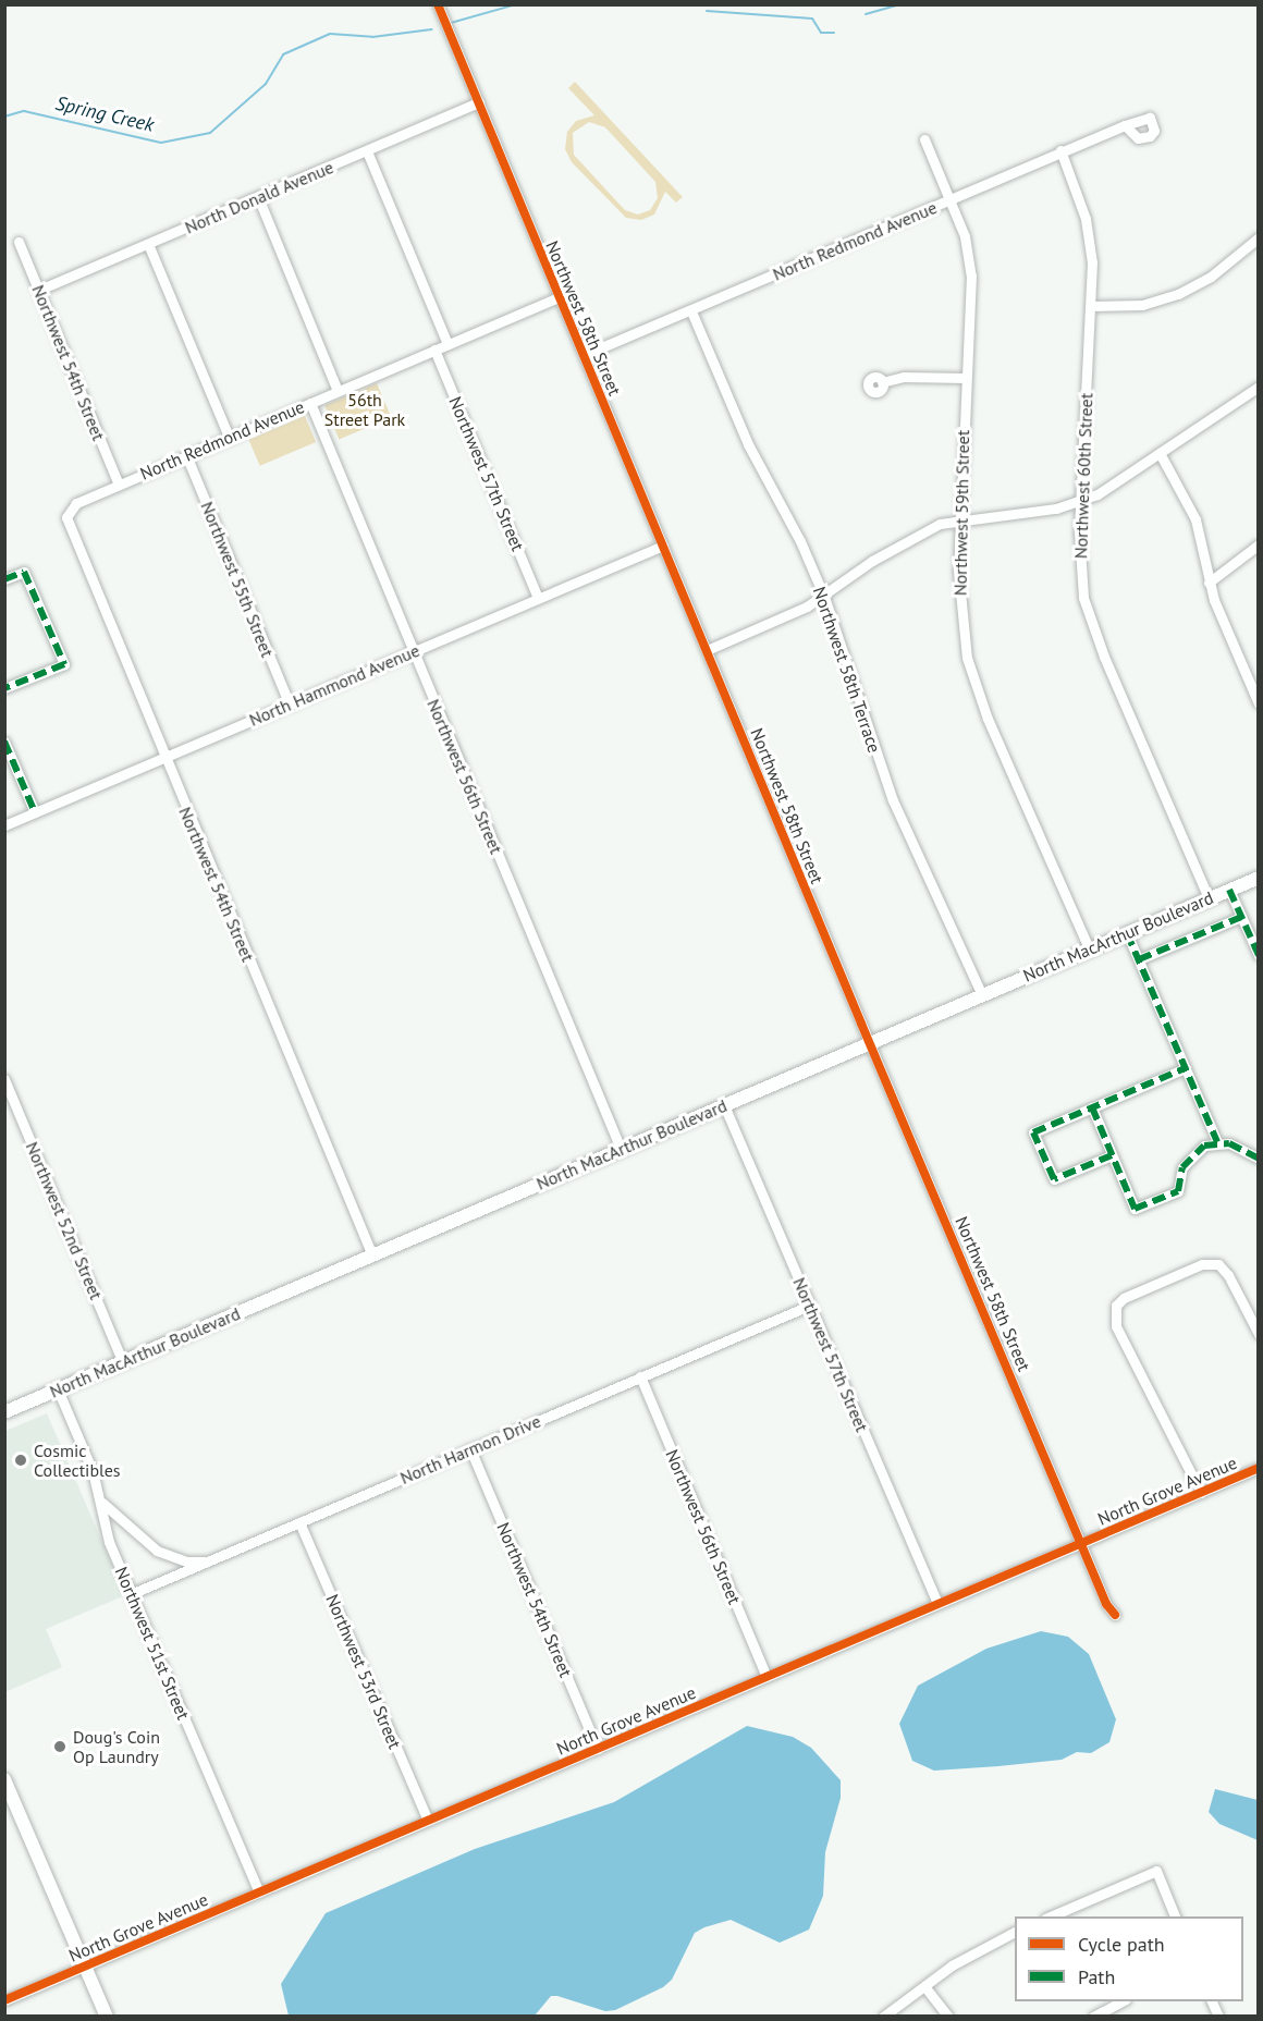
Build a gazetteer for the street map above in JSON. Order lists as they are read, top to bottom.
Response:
{
  "streets": {
    "main road": ["North MacArthur Boulevard"],
    "street": [
      "North Donald Avenue",
      "North Redmond Avenue",
      "Northwest 58th Street",
      "Northwest 54th Street",
      "Northwest 57th Street",
      "Northwest 60th Street",
      "Northwest 59th Street",
      "Northwest 55th Street",
      "Northwest 58th Terrace",
      "North Hammond Avenue",
      "Northwest 56th Street",
      "Northwest 52nd Street",
      "North Harmon Drive",
      "North Grove Avenue",
      "Northwest 51st Street",
      "Northwest 53rd Street"
    ]
  },
  "crossings": [
    ["North Donald Avenue", "Northwest 58th Street"],
    ["North Donald Avenue", "Northwest 54th Street"],
    ["North Redmond Avenue", "Northwest 58th Street"],
    ["North Redmond Avenue", "Northwest 54th Street"],
    ["North Redmond Avenue", "Northwest 57th Street"],
    ["North Redmond Avenue", "Northwest 60th Street"],
    ["North Redmond Avenue", "Northwest 59th Street"],
    ["North Redmond Avenue", "Northwest 55th Street"],
    ["North Redmond Avenue", "Northwest 58th Terrace"],
    ["North Redmond Avenue", "Northwest 56th Street"],
    ["Northwest 58th Street", "North Hammond Avenue"],
    ["Northwest 58th Street", "North MacArthur Boulevard"],
    ["Northwest 58th Street", "North Grove Avenue"],
    ["Northwest 54th Street", "North Hammond Avenue"],
    ["Northwest 54th Street", "North MacArthur Boulevard"],
    ["Northwest 54th Street", "North Harmon Drive"],
    ["Northwest 54th Street", "North Grove Avenue"],
    ["Northwest 57th Street", "North Hammond Avenue"],
    ["Northwest 57th Street", "North MacArthur Boulevard"],
    ["Northwest 57th Street", "North Harmon Drive"],
    ["Northwest 57th Street", "North Grove Avenue"],
    ["Northwest 60th Street", "North MacArthur Boulevard"],
    ["Northwest 59th Street", "North MacArthur Boulevard"],
    ["Northwest 55th Street", "North Hammond Avenue"],
    ["Northwest 58th Terrace", "North MacArthur Boulevard"],
    ["North Hammond Avenue", "Northwest 56th Street"],
    ["Northwest 56th Street", "North MacArthur Boulevard"],
    ["Northwest 56th Street", "North Harmon Drive"],
    ["Northwest 56th Street", "North Grove Avenue"],
    ["North MacArthur Boulevard", "Northwest 52nd Street"],
    ["North MacArthur Boulevard", "Northwest 51st Street"],
    ["North Harmon Drive", "Northwest 51st Street"],
    ["North Harmon Drive", "Northwest 53rd Street"],
    ["North Grove Avenue", "Northwest 51st Street"],
    ["North Grove Avenue", "Northwest 53rd Street"]
  ],
  "water": ["Spring Creek"],
  "parks": ["56th Street Park"],
  "places": ["Cosmic Collectibles", "Doug's Coin Op Laundry"],
  "legend": ["Cycle path", "Path"]
}
